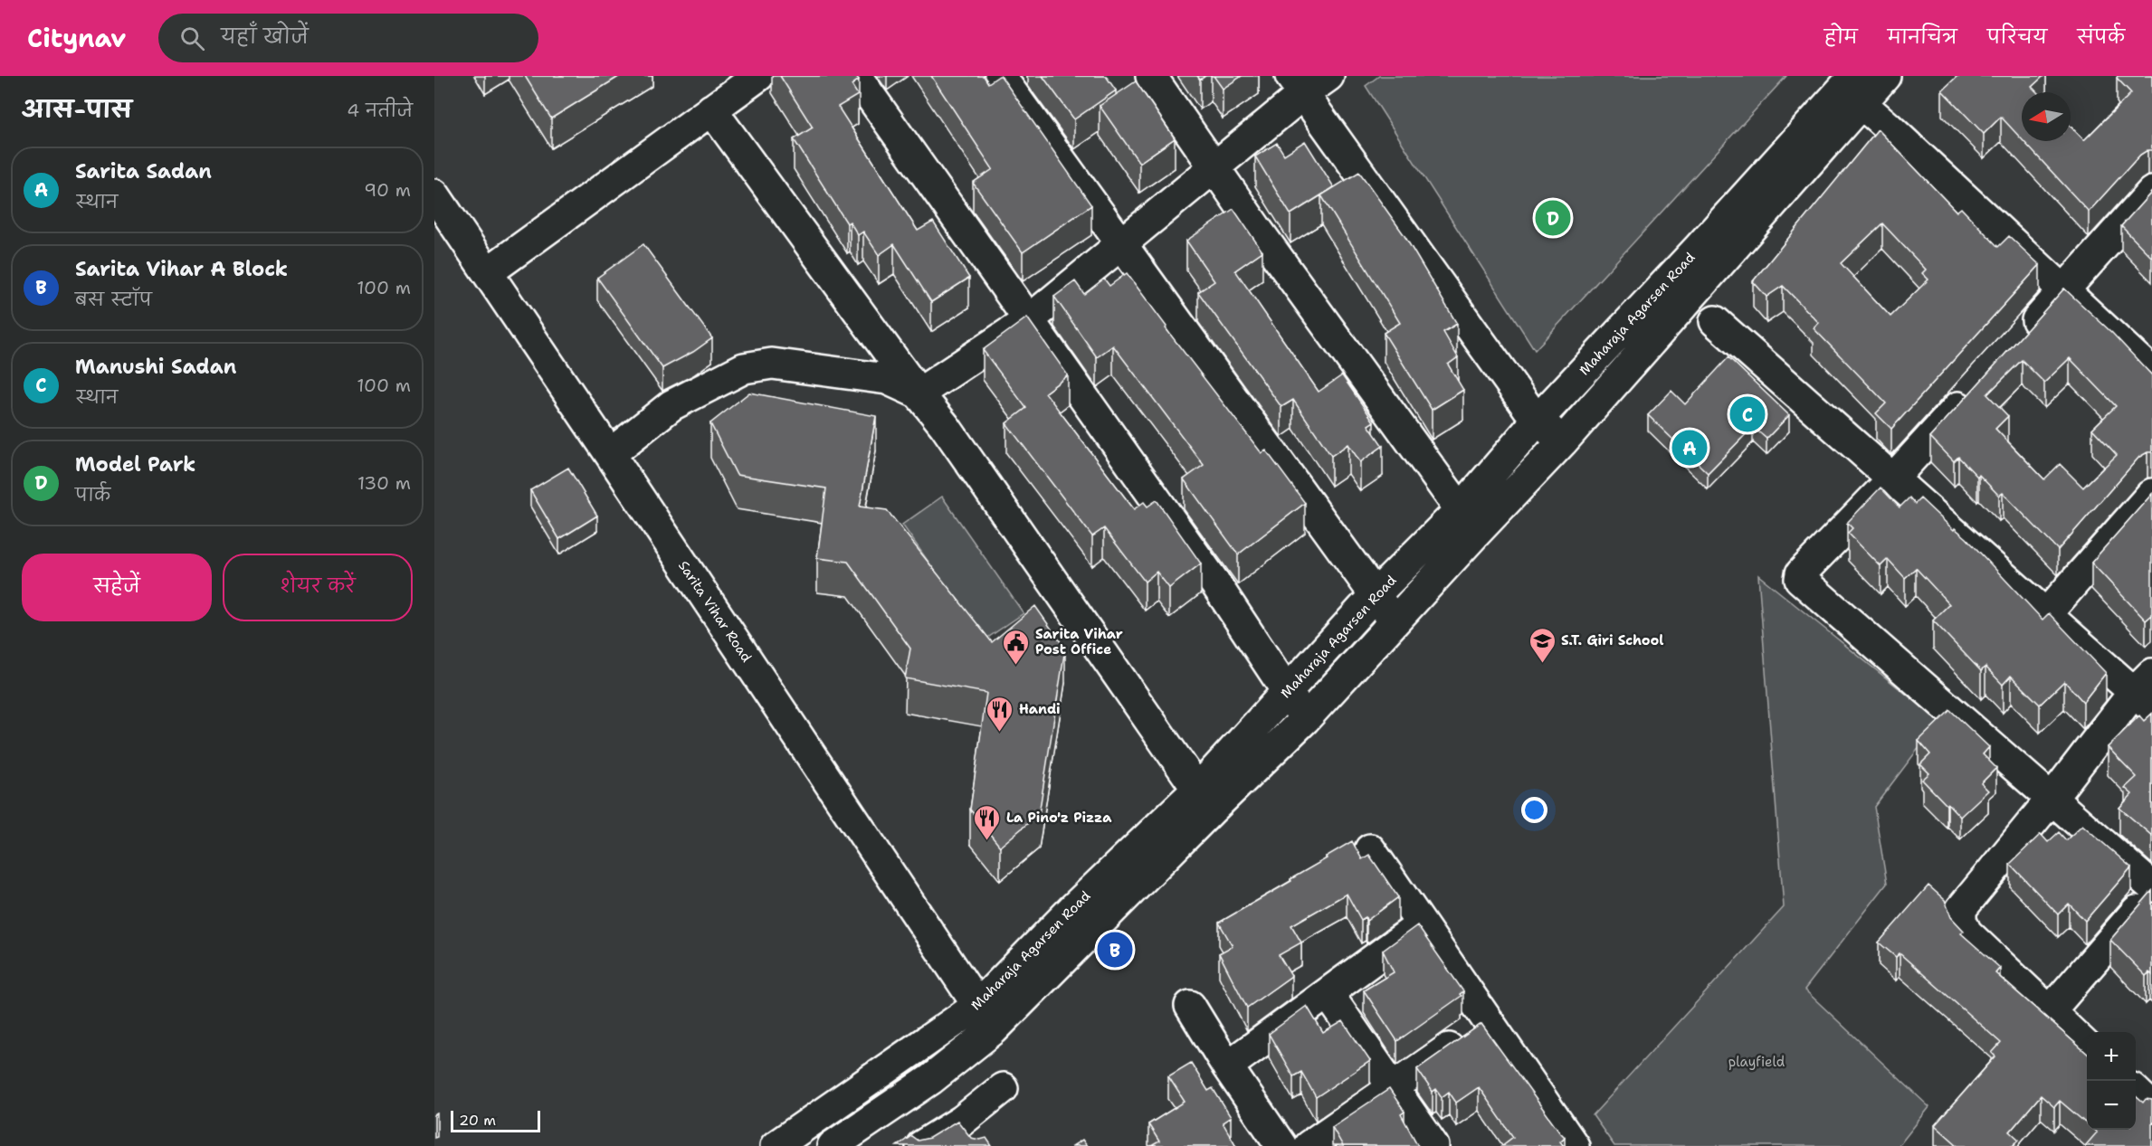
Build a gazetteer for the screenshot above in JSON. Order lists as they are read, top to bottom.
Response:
{
  "streets": {
    "street": ["Maharaja Agarsen Road", "Sarita Vihar Road"]
  },
  "crossings": [
    ["Maharaja Agarsen Road", "Sarita Vihar Road"]
  ],
  "parks": ["playfield"],
  "places": {
    "school or university": ["S.T. Giri School"],
    "public building": ["Sarita Vihar Post Office"],
    "restaurant": ["Handi", "La Pino'z Pizza"]
  },
  "scale_bar": "20 m",
  "north": "left",
  "page": {
    "header": "Citynav",
    "search": "यहाँ खोजें",
    "nav": [
      "होम",
      "मानचित्र",
      "परिचय",
      "संपर्क"
    ],
    "heading": ["आस-पास", "4 नतीजे"],
    "list": [
      {
        "mark": "A",
        "name": "Sarita Sadan",
        "note": "स्थान",
        "value": "90 m"
      },
      {
        "mark": "B",
        "name": "Sarita Vihar A Block",
        "note": "बस स्टॉप",
        "value": "100 m"
      },
      {
        "mark": "C",
        "name": "Manushi Sadan",
        "note": "स्थान",
        "value": "100 m"
      },
      {
        "mark": "D",
        "name": "Model Park",
        "note": "पार्क",
        "value": "130 m"
      }
    ],
    "pins": [
      "D",
      "C",
      "A",
      "B"
    ],
    "buttons": ["सहेजें", "शेयर करें"],
    "map_buttons": ["+", "−"],
    "scale": "20 m"
  }
}
